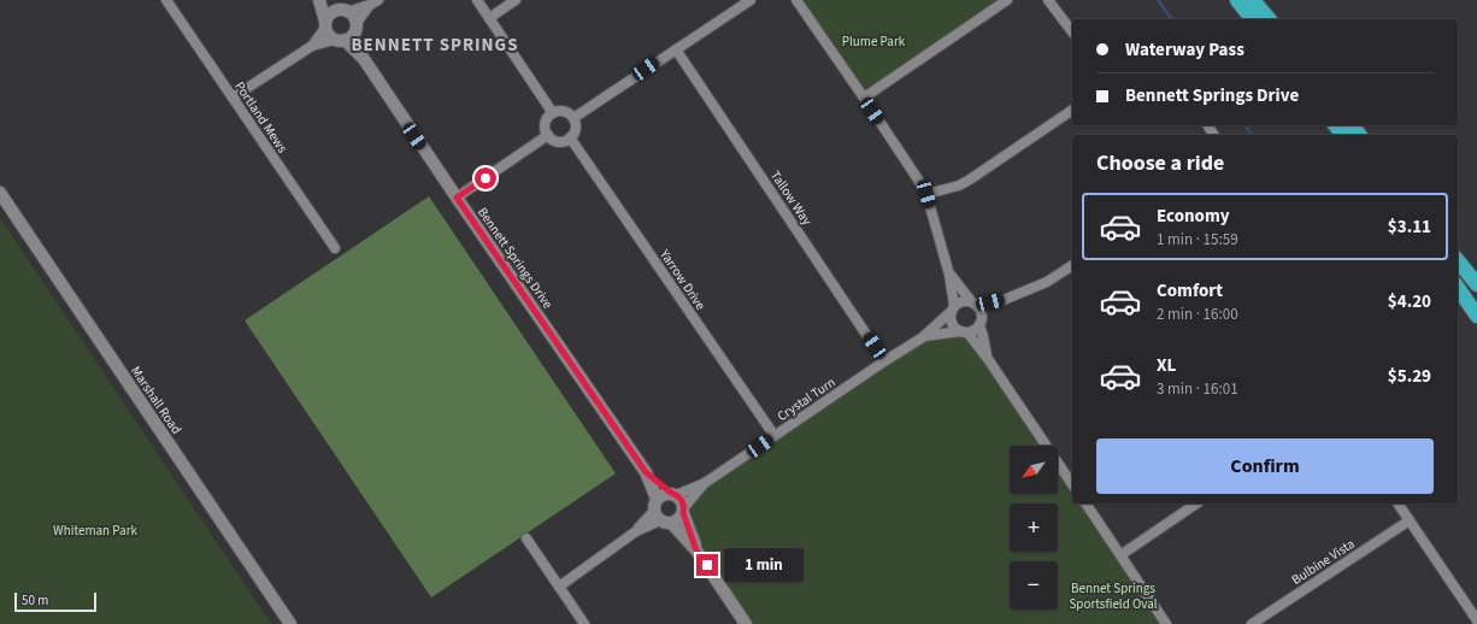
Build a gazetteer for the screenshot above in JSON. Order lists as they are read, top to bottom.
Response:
{
  "streets": {
    "street": [
      "Portland Mews",
      "Tallow Way",
      "Bennett Springs Drive",
      "Yarrow Drive",
      "Crystal Turn",
      "Marshall Road",
      "Bulbine Vista"
    ]
  },
  "crossings": [
    ["Tallow Way", "Crystal Turn"],
    ["Bennett Springs Drive", "Crystal Turn"],
    ["Yarrow Drive", "Crystal Turn"]
  ],
  "districts": ["BENNETT SPRINGS"],
  "parks": ["Plume Park", "Whiteman Park", "Bennet Springs Sportsfield Oval"],
  "scale_bar": "50 m",
  "north": "bottom left",
  "page": {
    "banner": ["Waterway Pass", "Bennett Springs Drive"],
    "heading": "Choose a ride",
    "list": [
      {
        "name": "Economy",
        "note": "1 min · 15:59",
        "value": "$3.11"
      },
      {
        "name": "Comfort",
        "note": "2 min · 16:00",
        "value": "$4.20"
      },
      {
        "name": "XL",
        "note": "3 min · 16:01",
        "value": "$5.29"
      }
    ],
    "buttons": "Confirm",
    "map_buttons": ["+", "−"],
    "bubble": "1 min",
    "scale": "50 m"
  }
}
